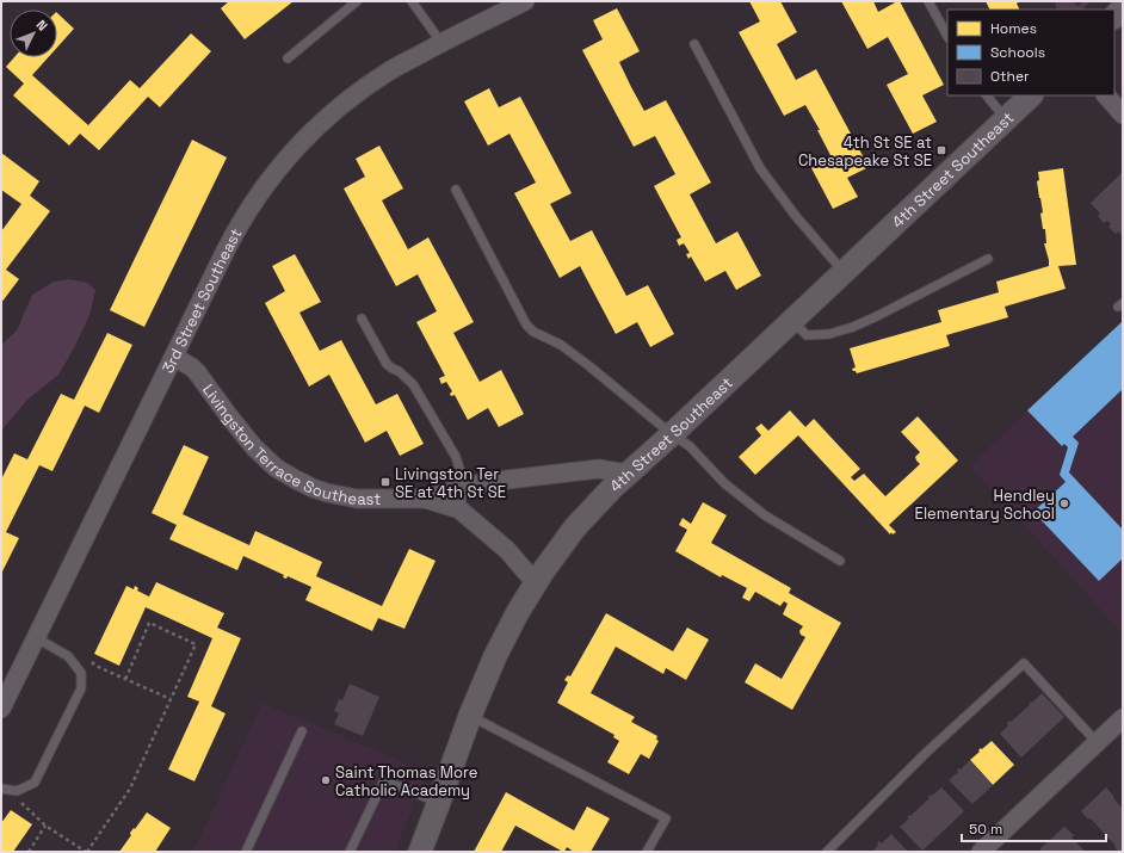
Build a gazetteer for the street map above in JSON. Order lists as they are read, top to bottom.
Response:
{
  "streets": {
    "street": ["4th Street Southeast", "3rd Street Southeast", "Livingston Terrace Southeast"]
  },
  "crossings": [
    ["4th Street Southeast", "Livingston Terrace Southeast"],
    ["3rd Street Southeast", "Livingston Terrace Southeast"]
  ],
  "places": {
    "transit": ["4th St SE at Chesapeake St SE", "Livingston Ter SE at 4th St SE"],
    "other": ["Hendley Elementary School", "Saint Thomas More Catholic Academy"]
  },
  "legend": ["Homes", "Schools", "Other"],
  "scale_bar": "50 m",
  "north": "top right"
}
